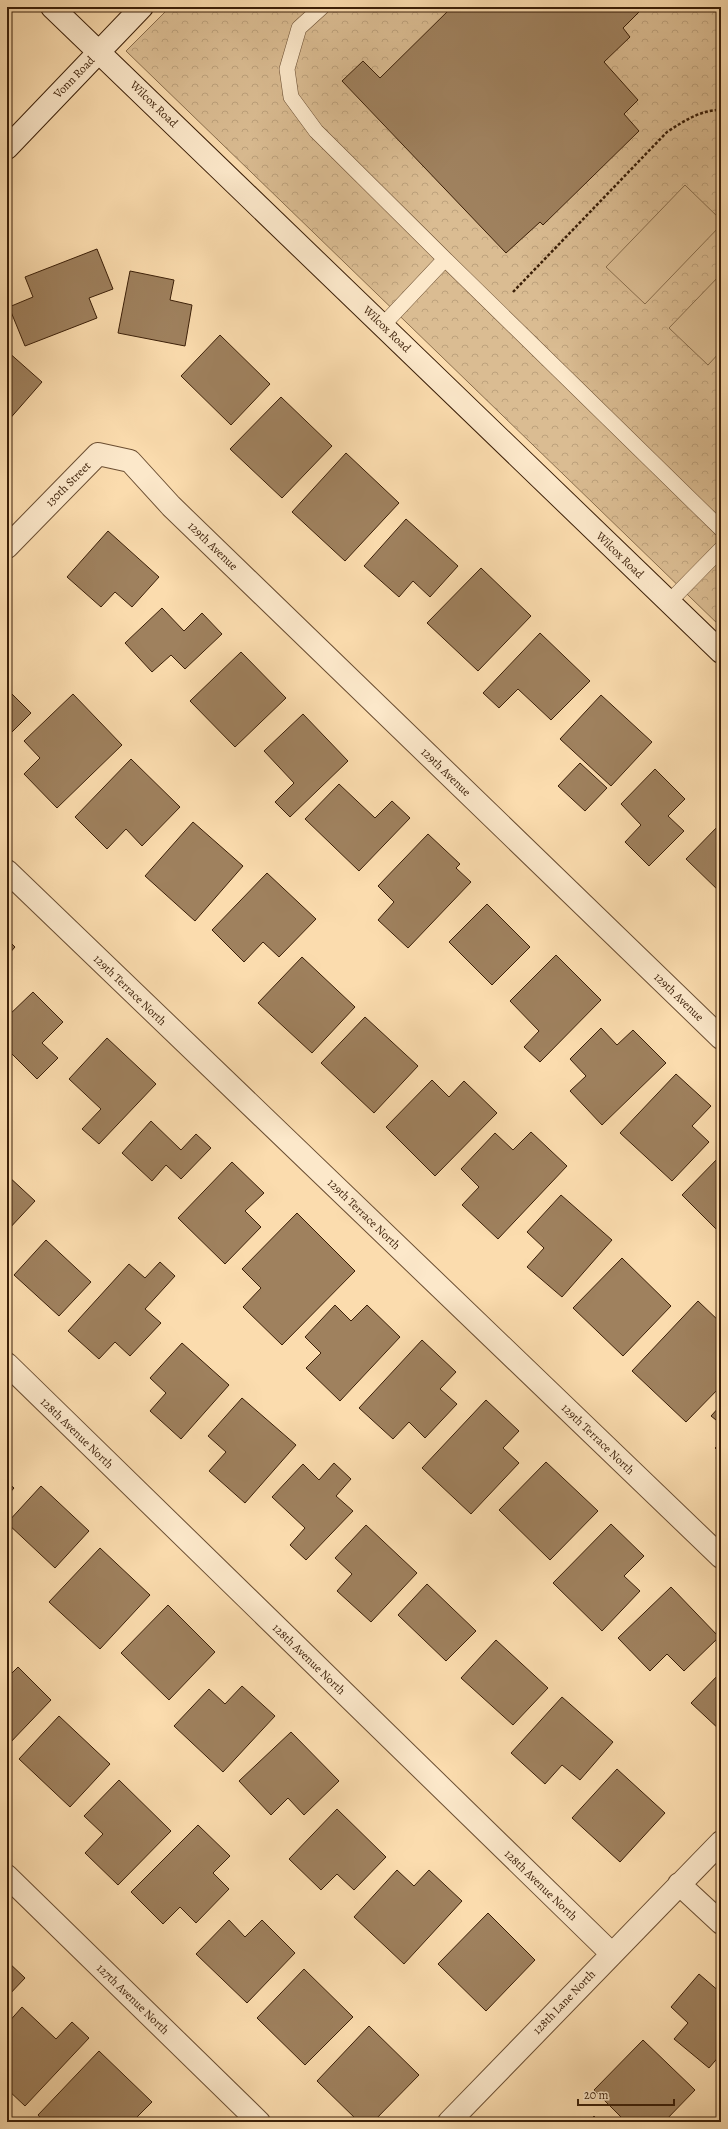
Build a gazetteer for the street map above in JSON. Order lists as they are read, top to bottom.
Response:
{
  "streets": {
    "street": [
      "Vonn Road",
      "Wilcox Road",
      "130th Street",
      "129th Avenue",
      "129th Terrace North",
      "128th Avenue North",
      "127th Avenue North",
      "128th Lane North"
    ]
  },
  "crossings": [
    ["Vonn Road", "Wilcox Road"],
    ["130th Street", "129th Avenue"],
    ["128th Avenue North", "128th Lane North"]
  ],
  "scale_bar": "20 m"
}
